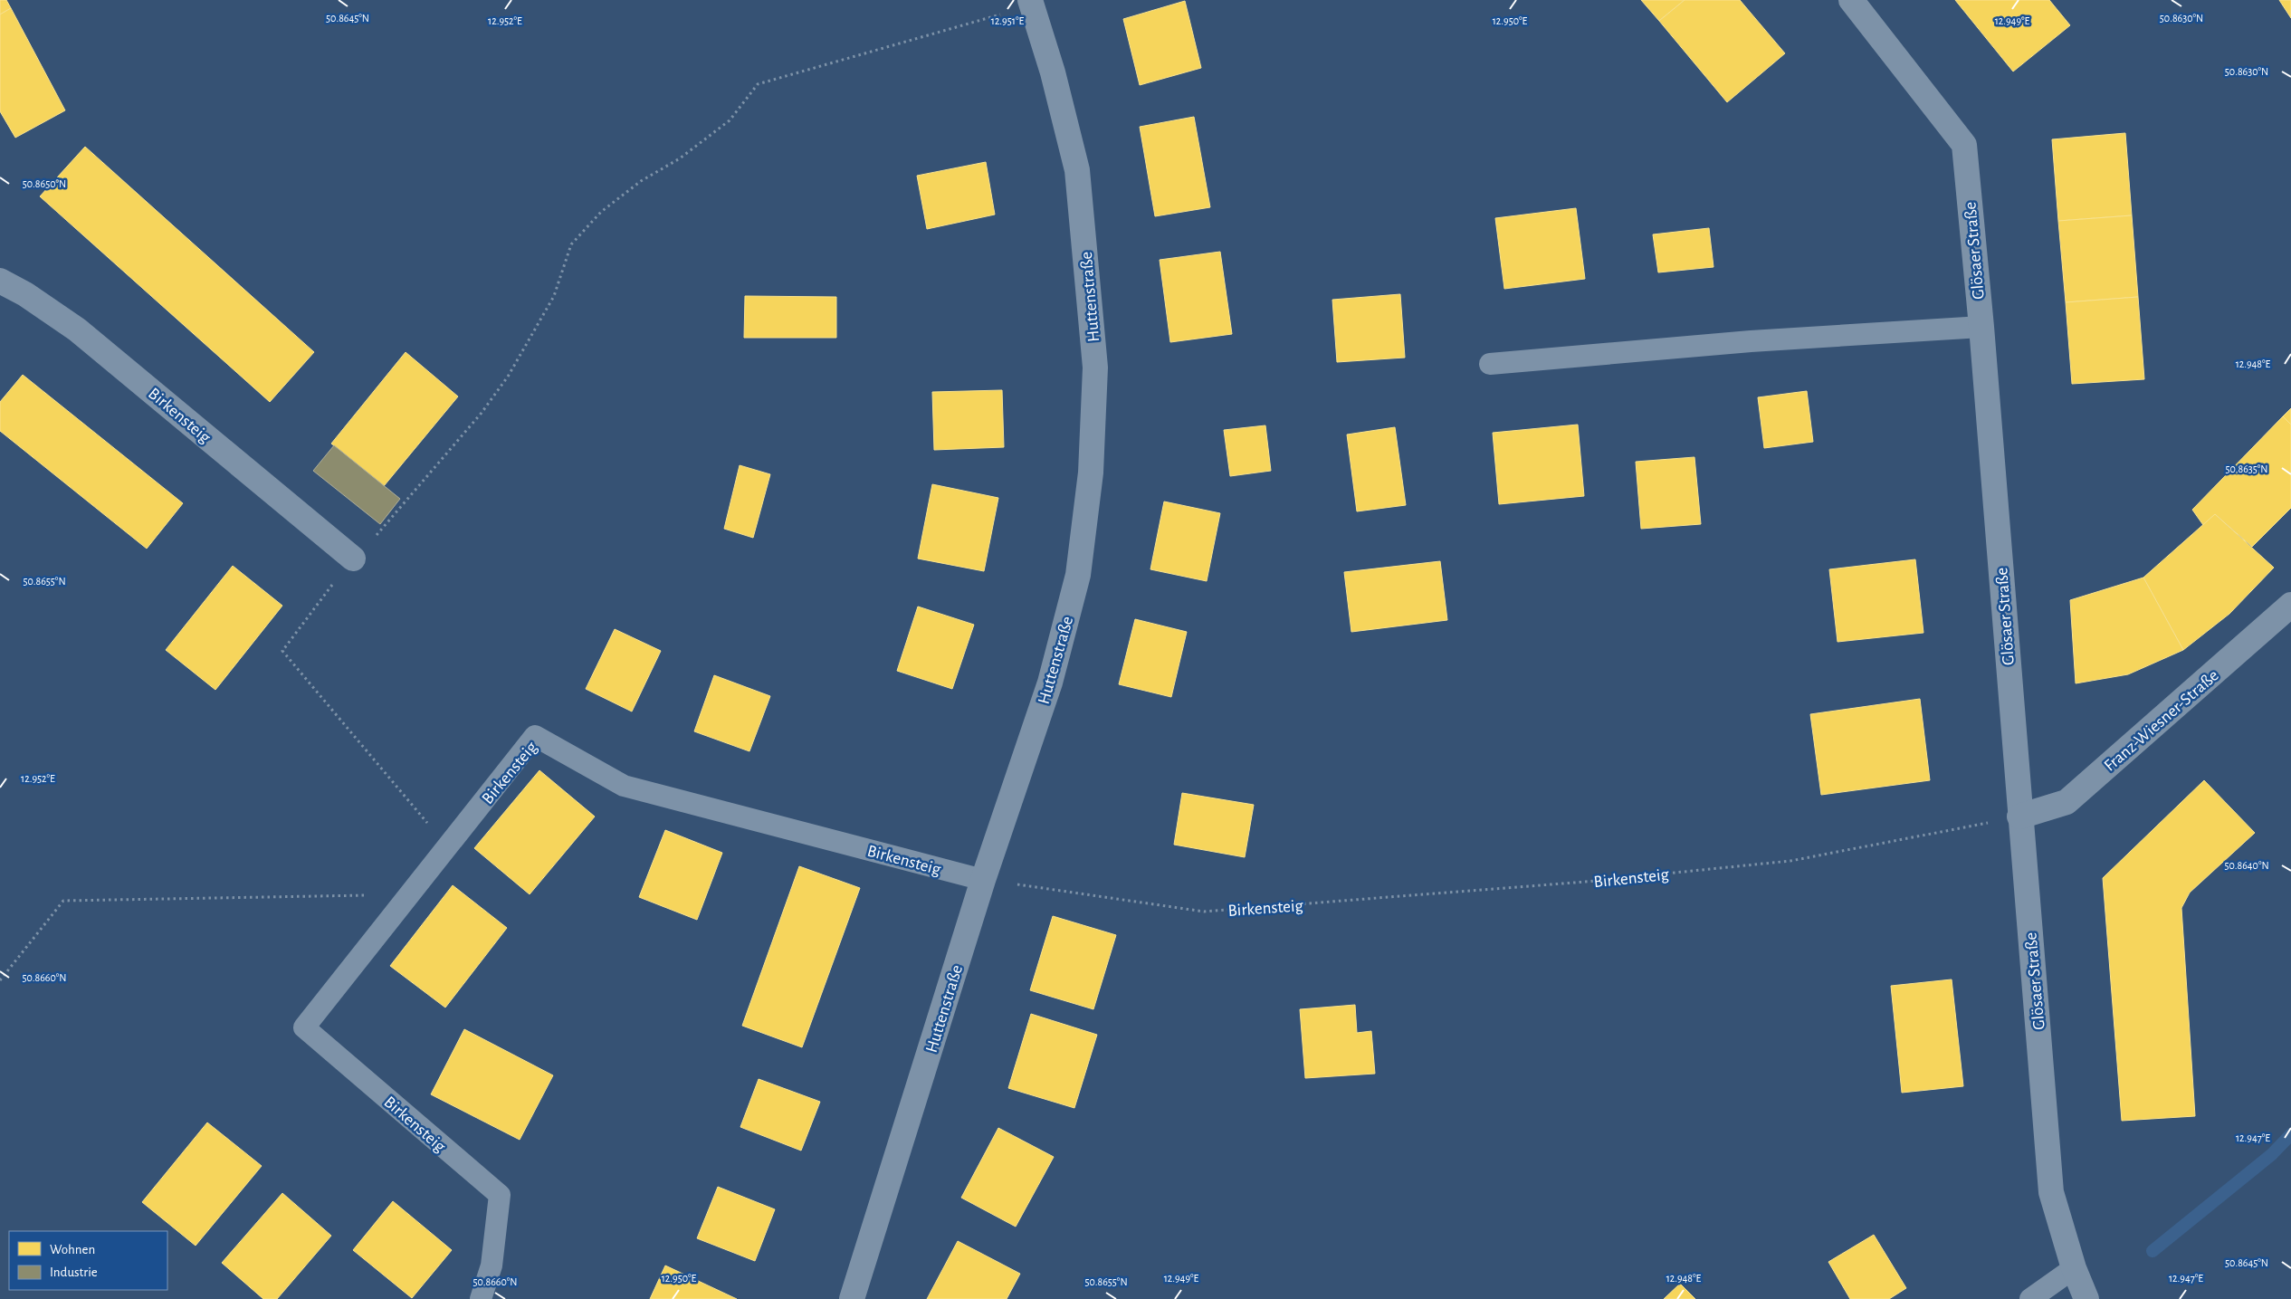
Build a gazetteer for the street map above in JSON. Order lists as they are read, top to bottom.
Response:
{
  "streets": {
    "street": [
      "Glösaer Straße",
      "Huttenstraße",
      "Birkensteig",
      "Franz-Wiesner-Straße"
    ]
  },
  "crossings": [
    ["Glösaer Straße", "Birkensteig"],
    ["Glösaer Straße", "Franz-Wiesner-Straße"],
    ["Huttenstraße", "Birkensteig"],
    ["Birkensteig", "Franz-Wiesner-Straße"]
  ],
  "legend": ["Wohnen", "Industrie"],
  "coordinates": [
    "50.8645°N",
    "50.8630°N",
    "12.952°E",
    "12.951°E",
    "12.950°E",
    "12.949°E",
    "50.8650°N",
    "12.948°E",
    "50.8635°N",
    "50.8655°N",
    "50.8640°N",
    "50.8660°N",
    "12.947°E"
  ]
}
